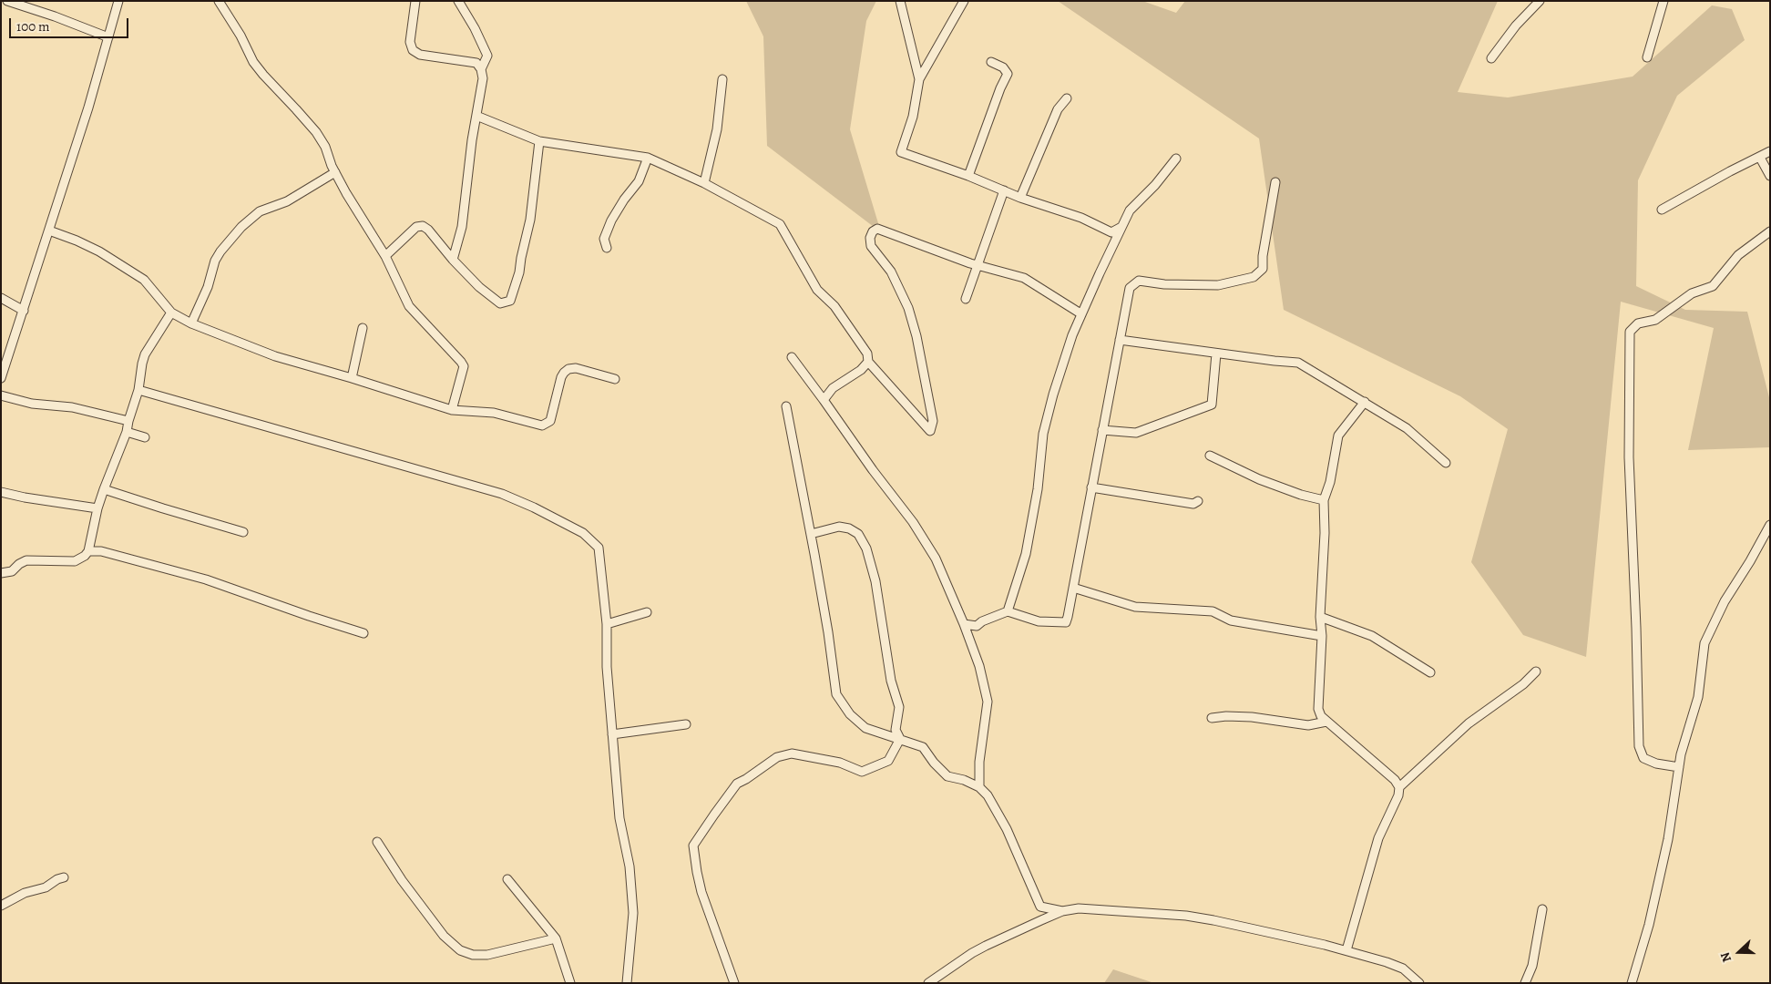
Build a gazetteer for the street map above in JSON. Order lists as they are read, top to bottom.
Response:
{
  "scale_bar": "100 m",
  "north": "left"
}
